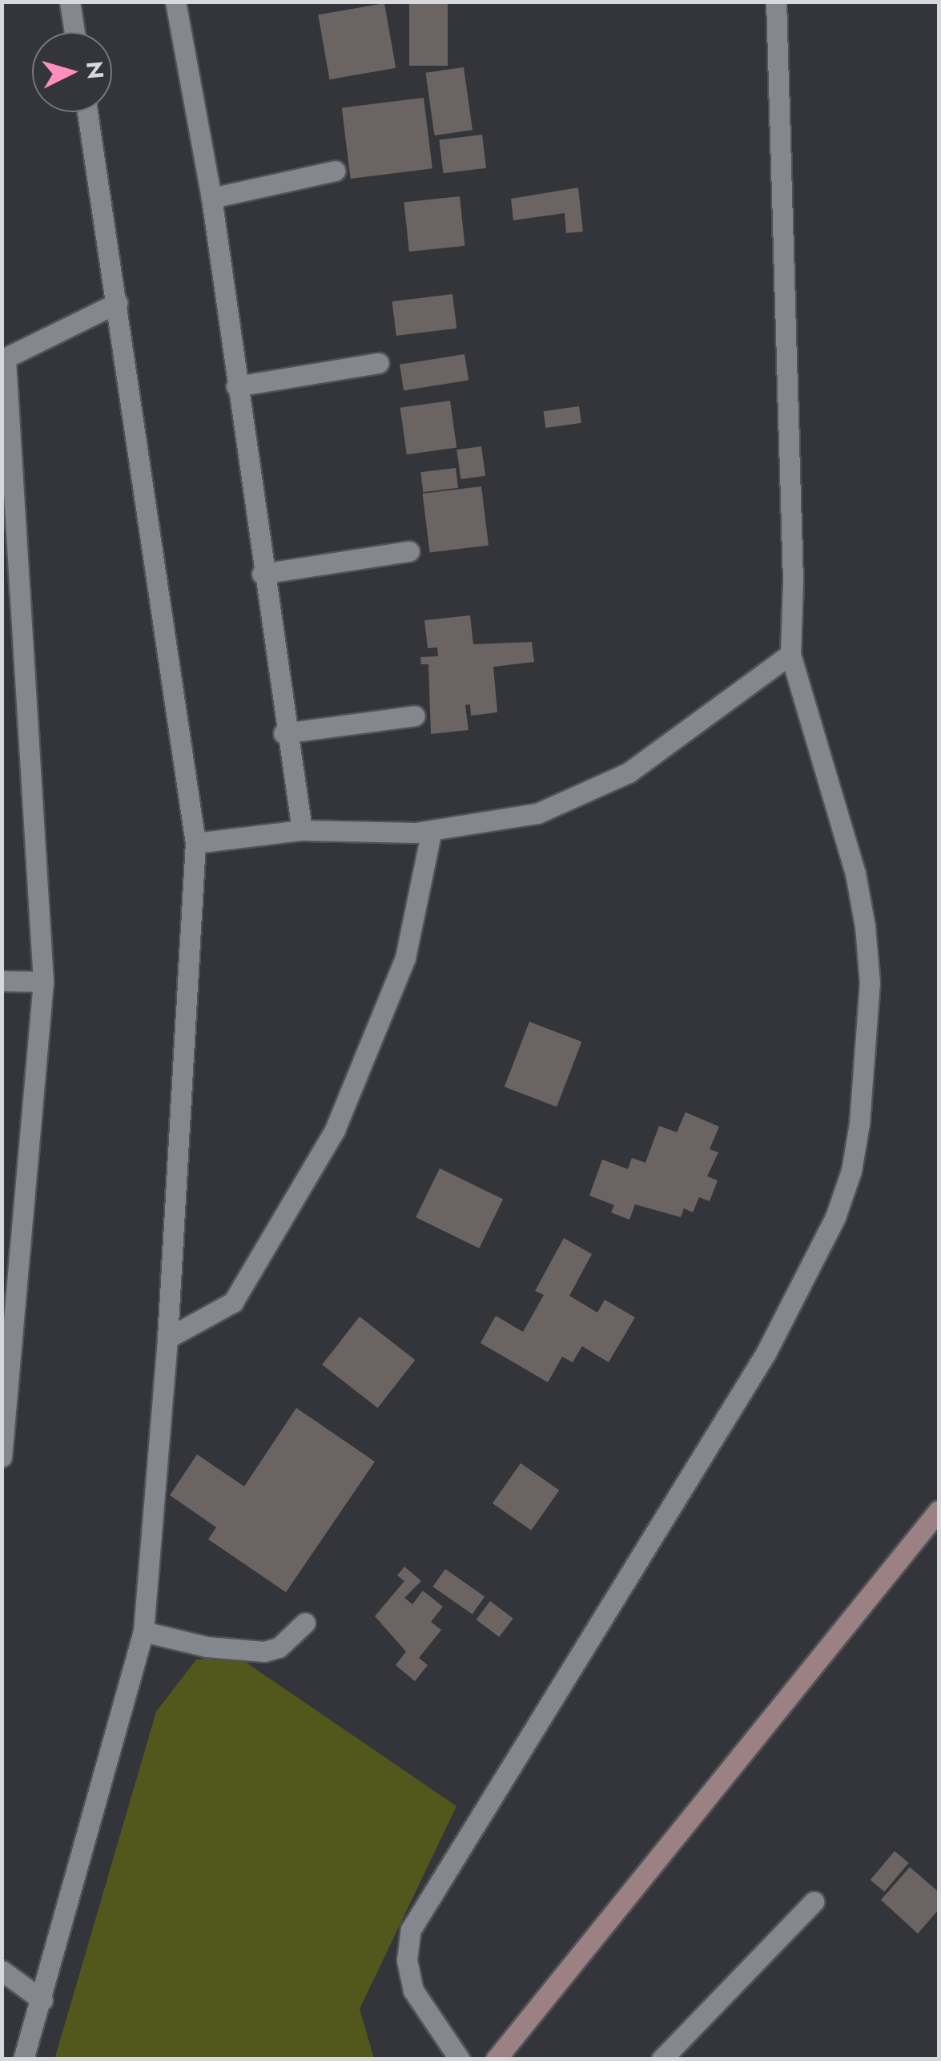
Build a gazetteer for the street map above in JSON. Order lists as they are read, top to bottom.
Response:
{
  "north": "right"
}
